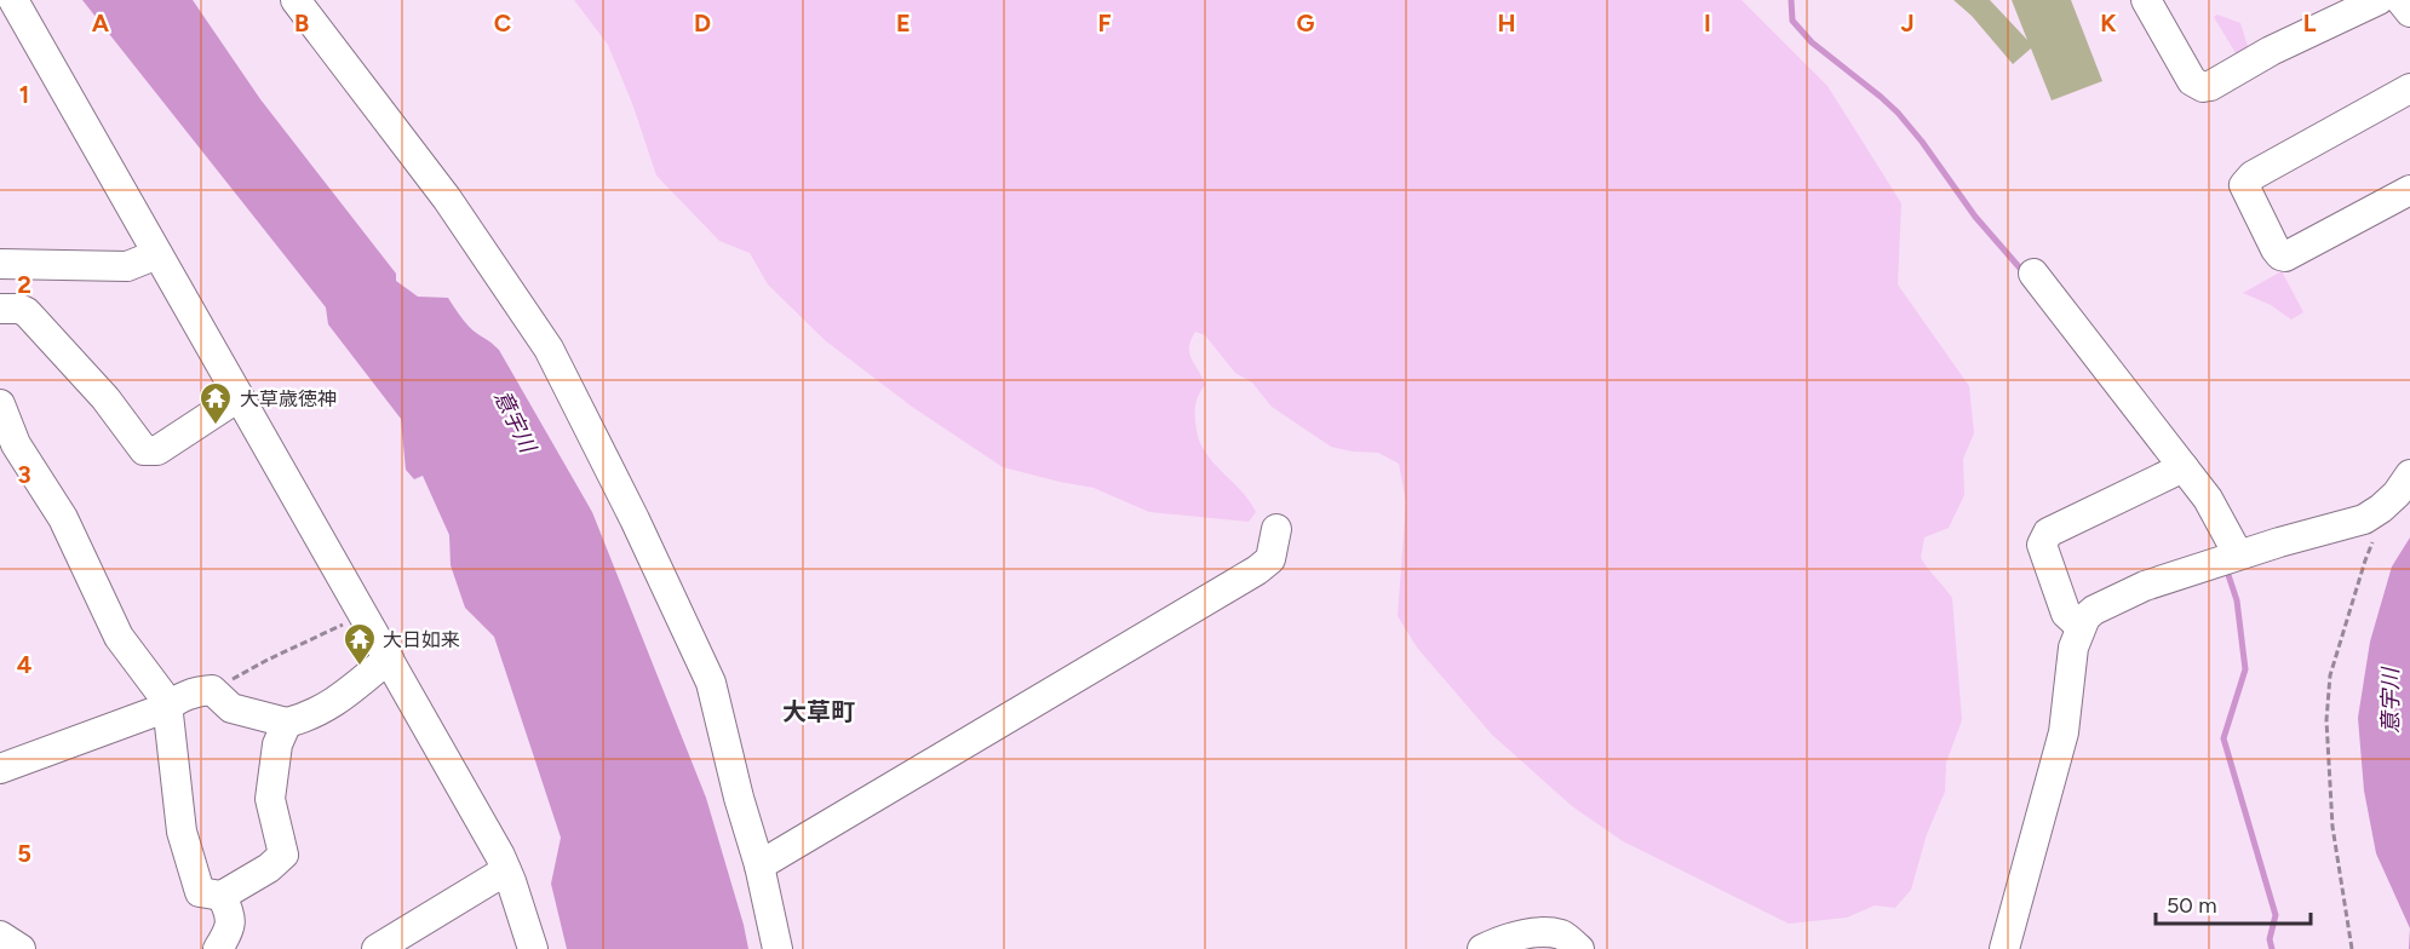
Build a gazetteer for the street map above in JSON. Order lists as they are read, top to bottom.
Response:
{
  "districts": ["大草町"],
  "water": ["意宇川"],
  "places": {
    "temple": ["大草歳徳神", "大日如来"]
  },
  "scale_bar": "50 m",
  "grid": {
    "columns": [
      "A",
      "B",
      "C",
      "D",
      "E",
      "F",
      "G",
      "H",
      "I",
      "J",
      "K",
      "L"
    ],
    "rows": [
      "1",
      "2",
      "3",
      "4",
      "5"
    ]
  }
}
